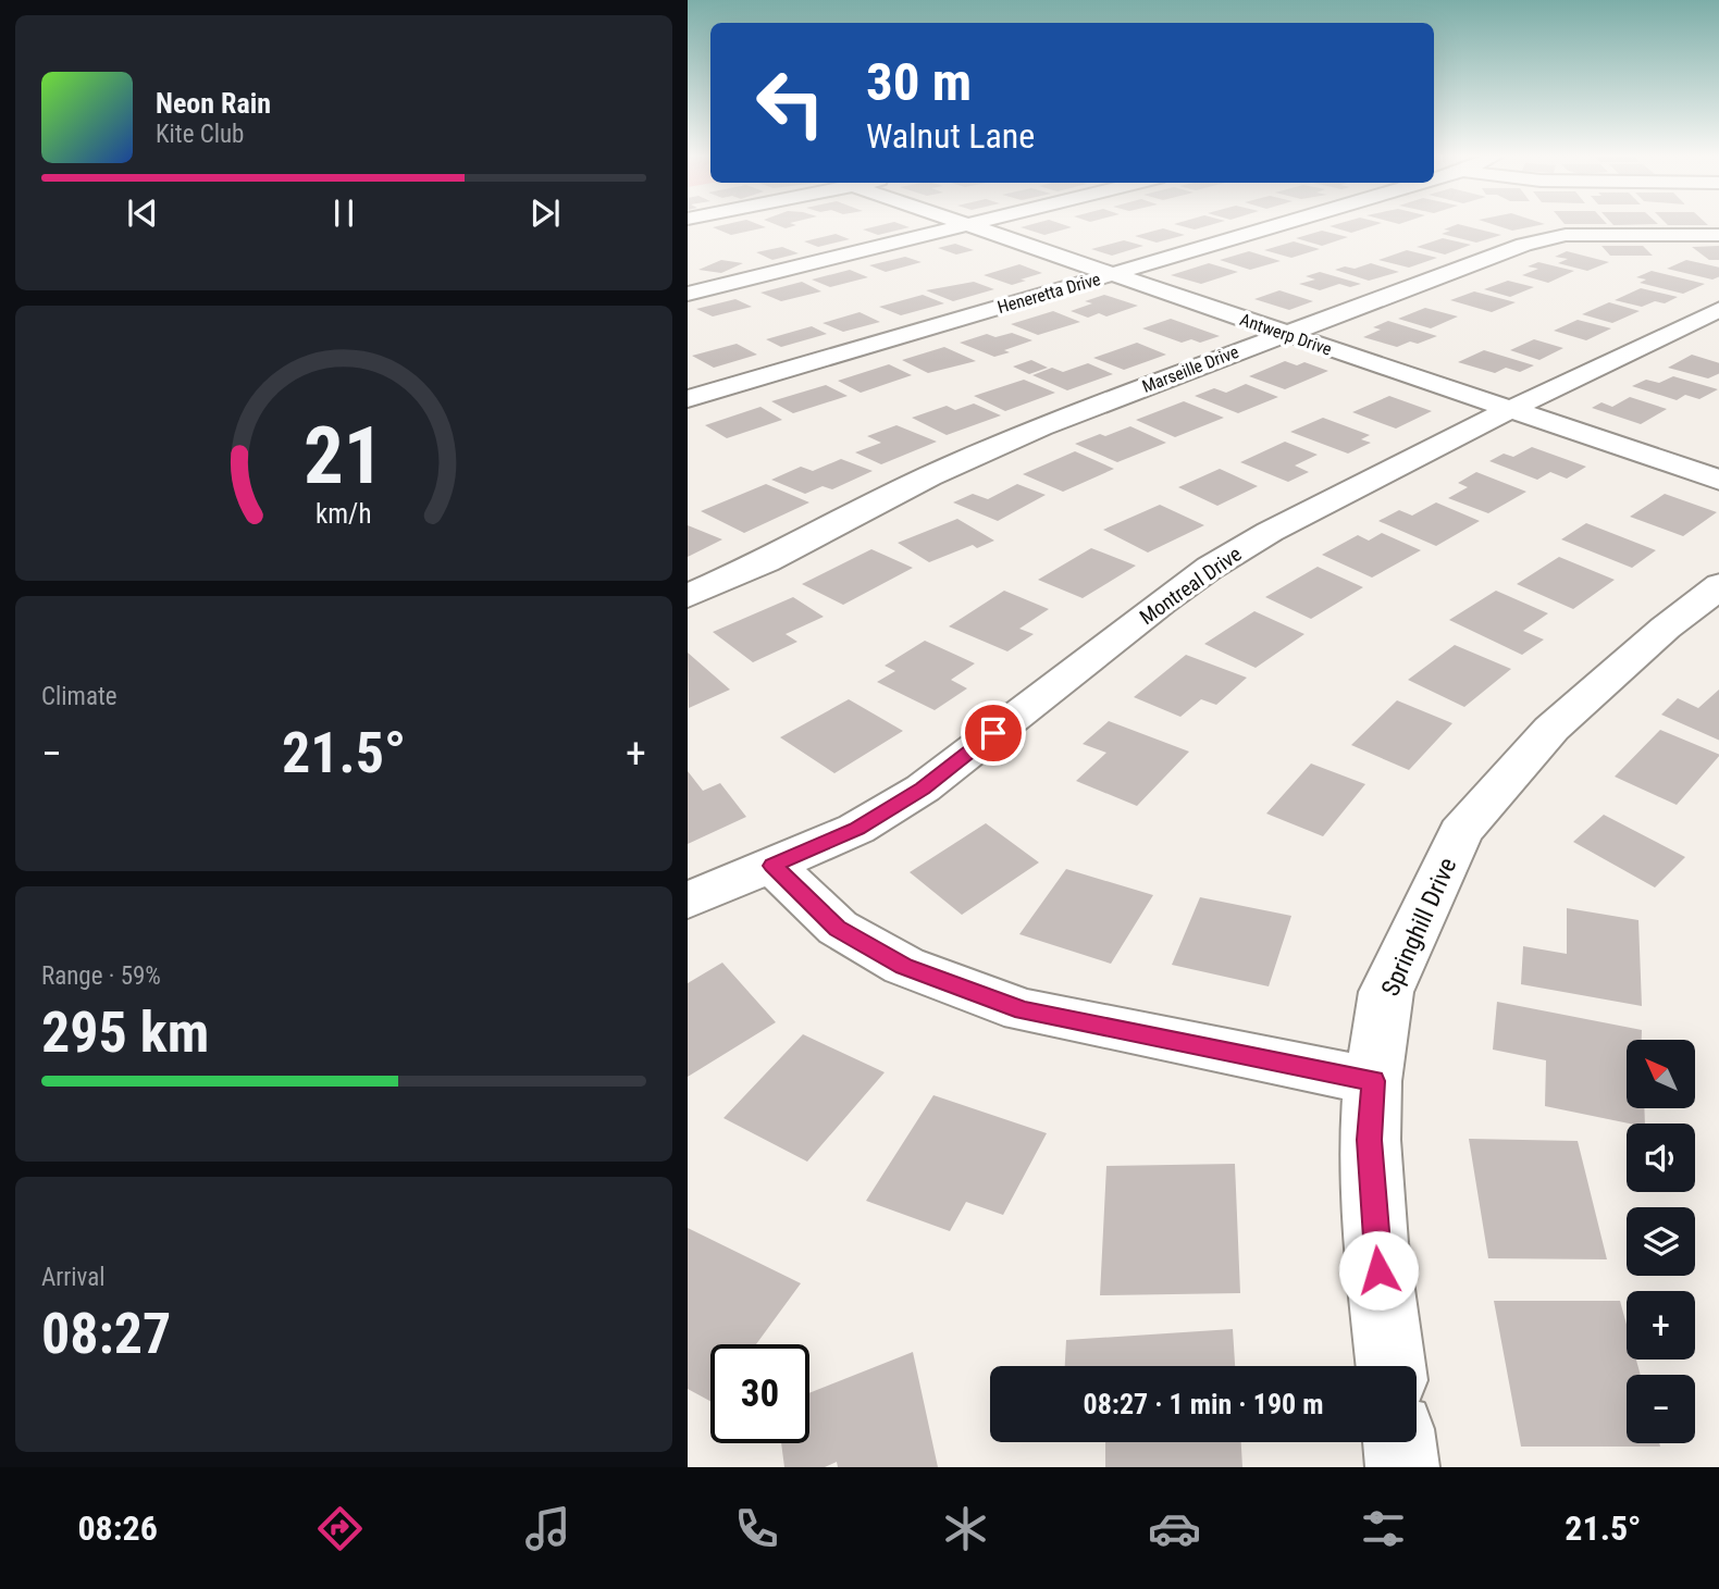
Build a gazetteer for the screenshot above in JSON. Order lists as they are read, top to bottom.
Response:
{
  "streets": {
    "street": [
      "Heneretta Drive",
      "Antwerp Drive",
      "Marseille Drive",
      "Montreal Drive",
      "Springhill Drive"
    ]
  },
  "crossings": [
    ["Heneretta Drive", "Antwerp Drive"],
    ["Antwerp Drive", "Marseille Drive"],
    ["Antwerp Drive", "Montreal Drive"]
  ],
  "north": "top left",
  "page": {
    "turn": ["30 m", "Walnut Lane"],
    "song": ["Neon Rain", "Kite Club"],
    "tile": [
      "Climate",
      ["Range · 59%", "295 km"],
      ["Arrival", "08:27"]
    ],
    "heat": ["−", "21.5°", "+"],
    "map_buttons": ["+", "−"],
    "limit": "30",
    "trip": "08:27 · 1 min · 190 m",
    "tabs": ["08:26", "21.5°"],
    "gauge": ["21", "km/h"]
  }
}
